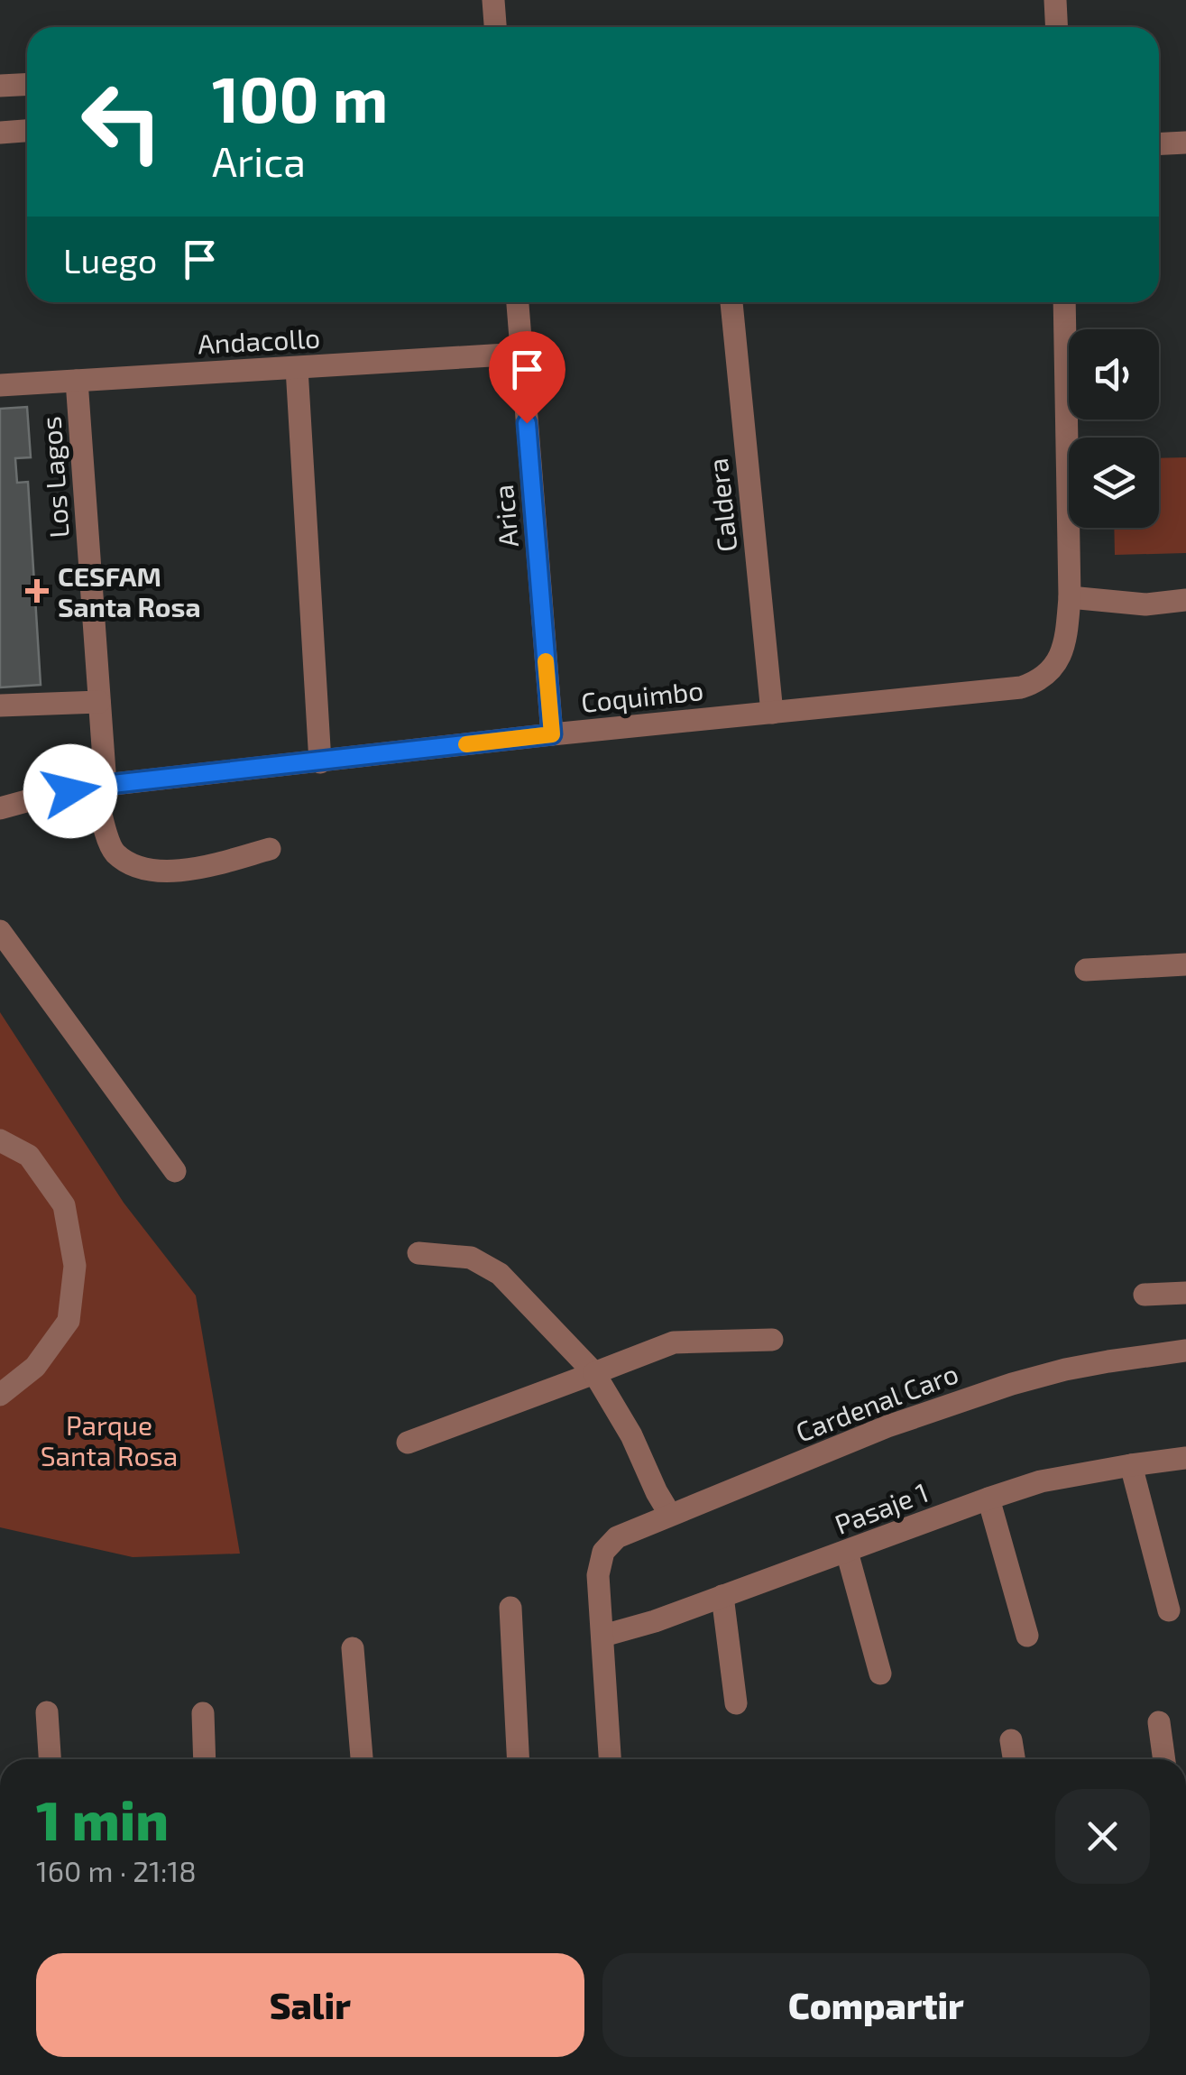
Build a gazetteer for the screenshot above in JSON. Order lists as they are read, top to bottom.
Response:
{
  "streets": {
    "street": [
      "Andacollo",
      "Los Lagos",
      "Caldera",
      "Arica",
      "Coquimbo",
      "Cardenal Caro",
      "Pasaje 1"
    ]
  },
  "crossings": [
    ["Andacollo", "Los Lagos"],
    ["Andacollo", "Arica"],
    ["Los Lagos", "Coquimbo"],
    ["Caldera", "Coquimbo"],
    ["Arica", "Coquimbo"],
    ["Cardenal Caro", "Pasaje 1"]
  ],
  "parks": ["Parque Santa Rosa"],
  "places": {
    "health": ["CESFAM Santa Rosa"]
  },
  "page": {
    "turn": ["100 m", "Arica"],
    "then": "Luego",
    "heading": ["1 min", "160 m · 21:18"],
    "buttons": ["Salir", "Compartir"]
  }
}
